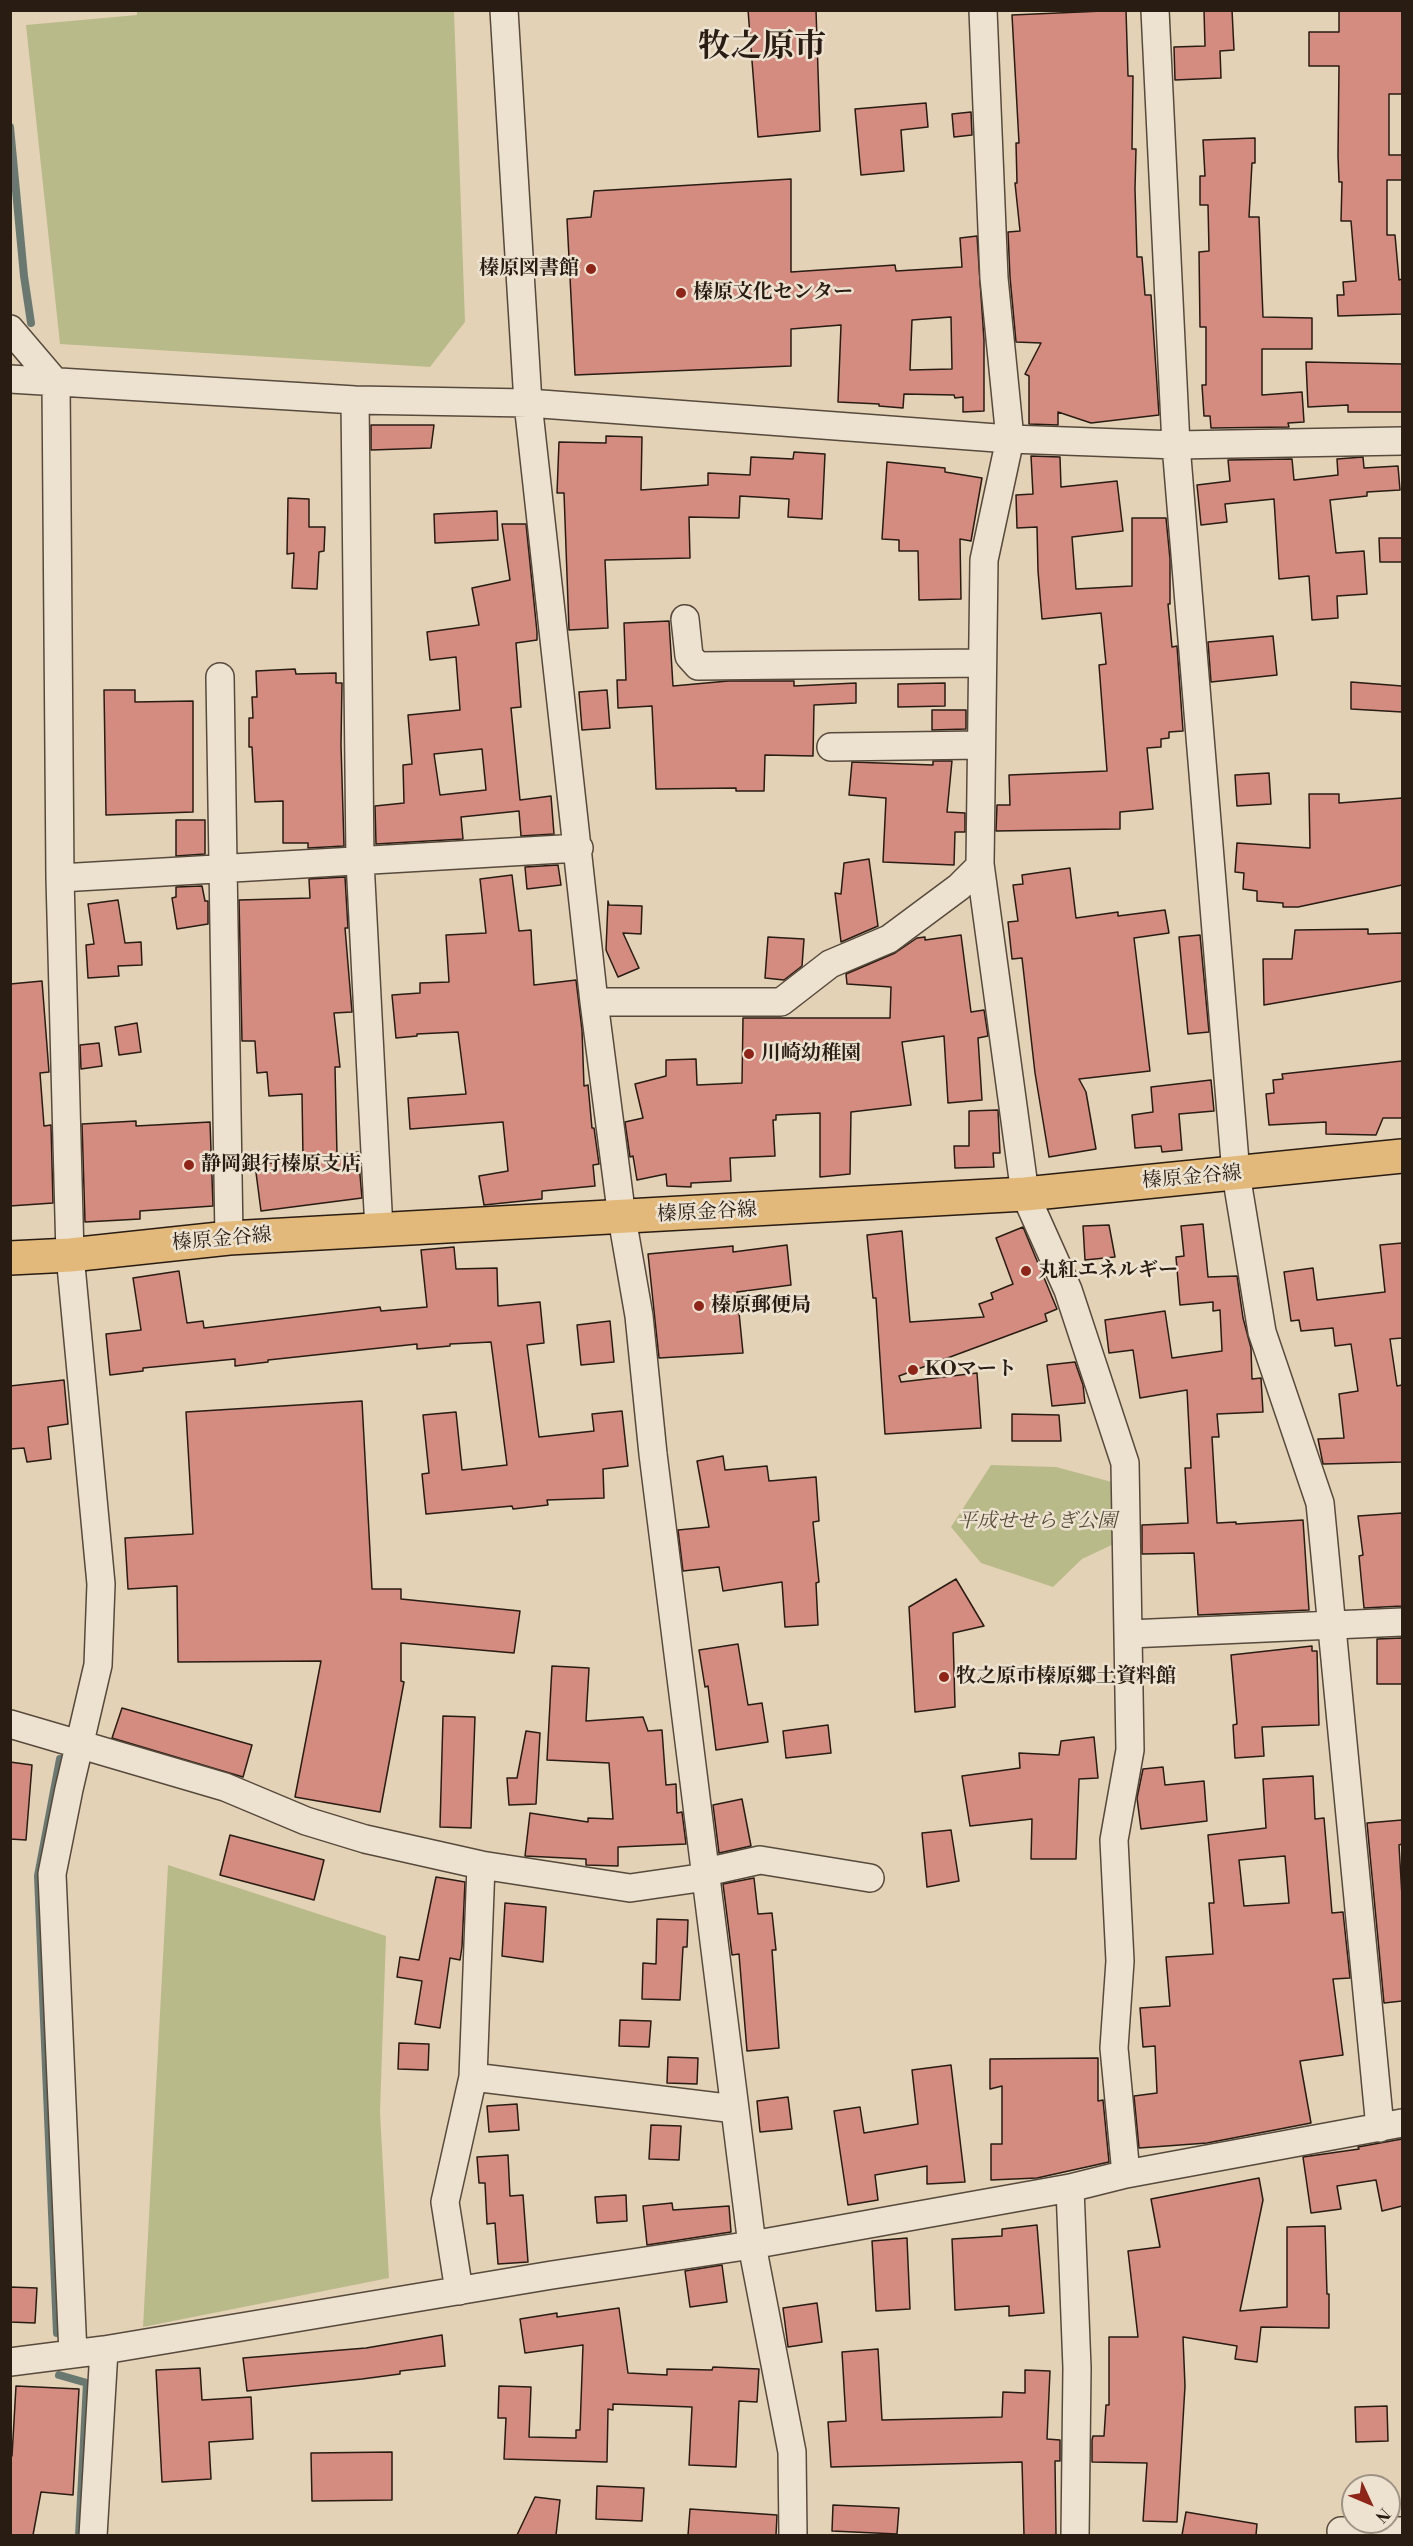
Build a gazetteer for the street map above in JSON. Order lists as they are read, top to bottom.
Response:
{
  "streets": {
    "main road": ["榛原金谷線"]
  },
  "districts": ["牧之原市"],
  "parks": ["平成せせらぎ公園"],
  "places": [
    "榛原図書館",
    "榛原文化センター",
    "川崎幼稚園",
    "静岡銀行榛原支店",
    "丸紅エネルギー",
    "榛原郵便局",
    "KOマート",
    "牧之原市榛原郷土資料館"
  ],
  "north": "bottom right"
}
